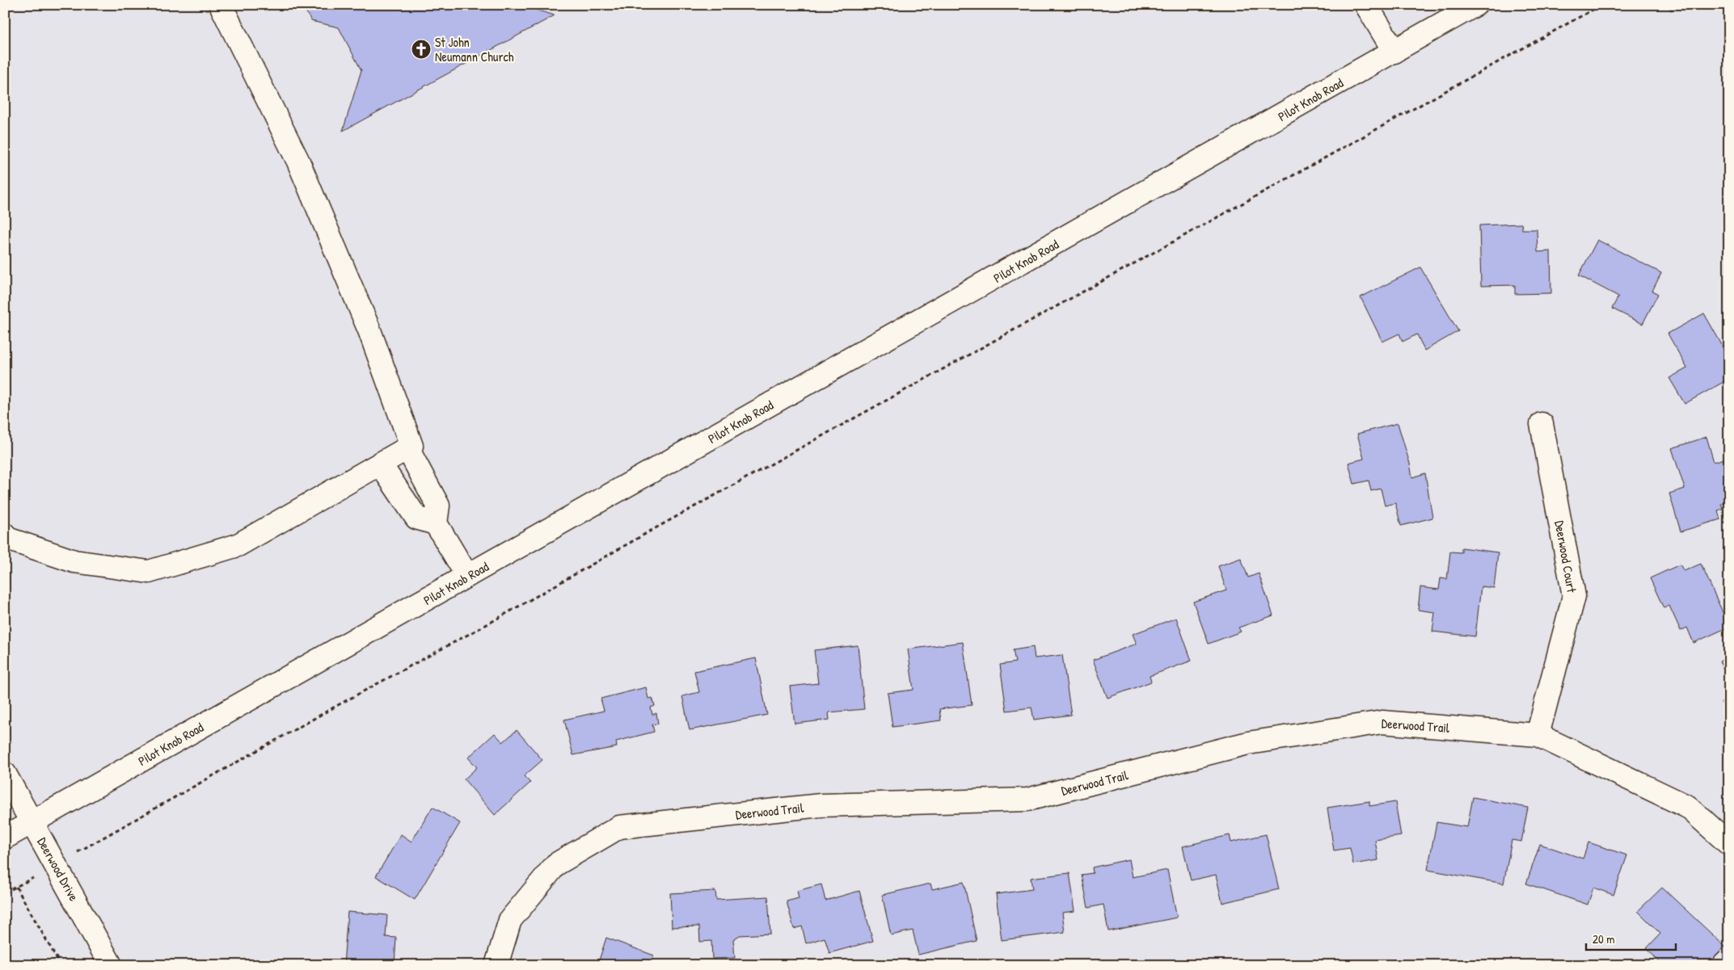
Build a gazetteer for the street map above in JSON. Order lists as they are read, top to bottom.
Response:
{
  "streets": {
    "street": [
      "Pilot Knob Road",
      "Deerwood Court",
      "Deerwood Trail",
      "Deerwood Drive"
    ]
  },
  "crossings": [
    ["Pilot Knob Road", "Deerwood Drive"],
    ["Deerwood Court", "Deerwood Trail"]
  ],
  "places": {
    "church": ["St John Neumann Church"]
  },
  "scale_bar": "20 m"
}
